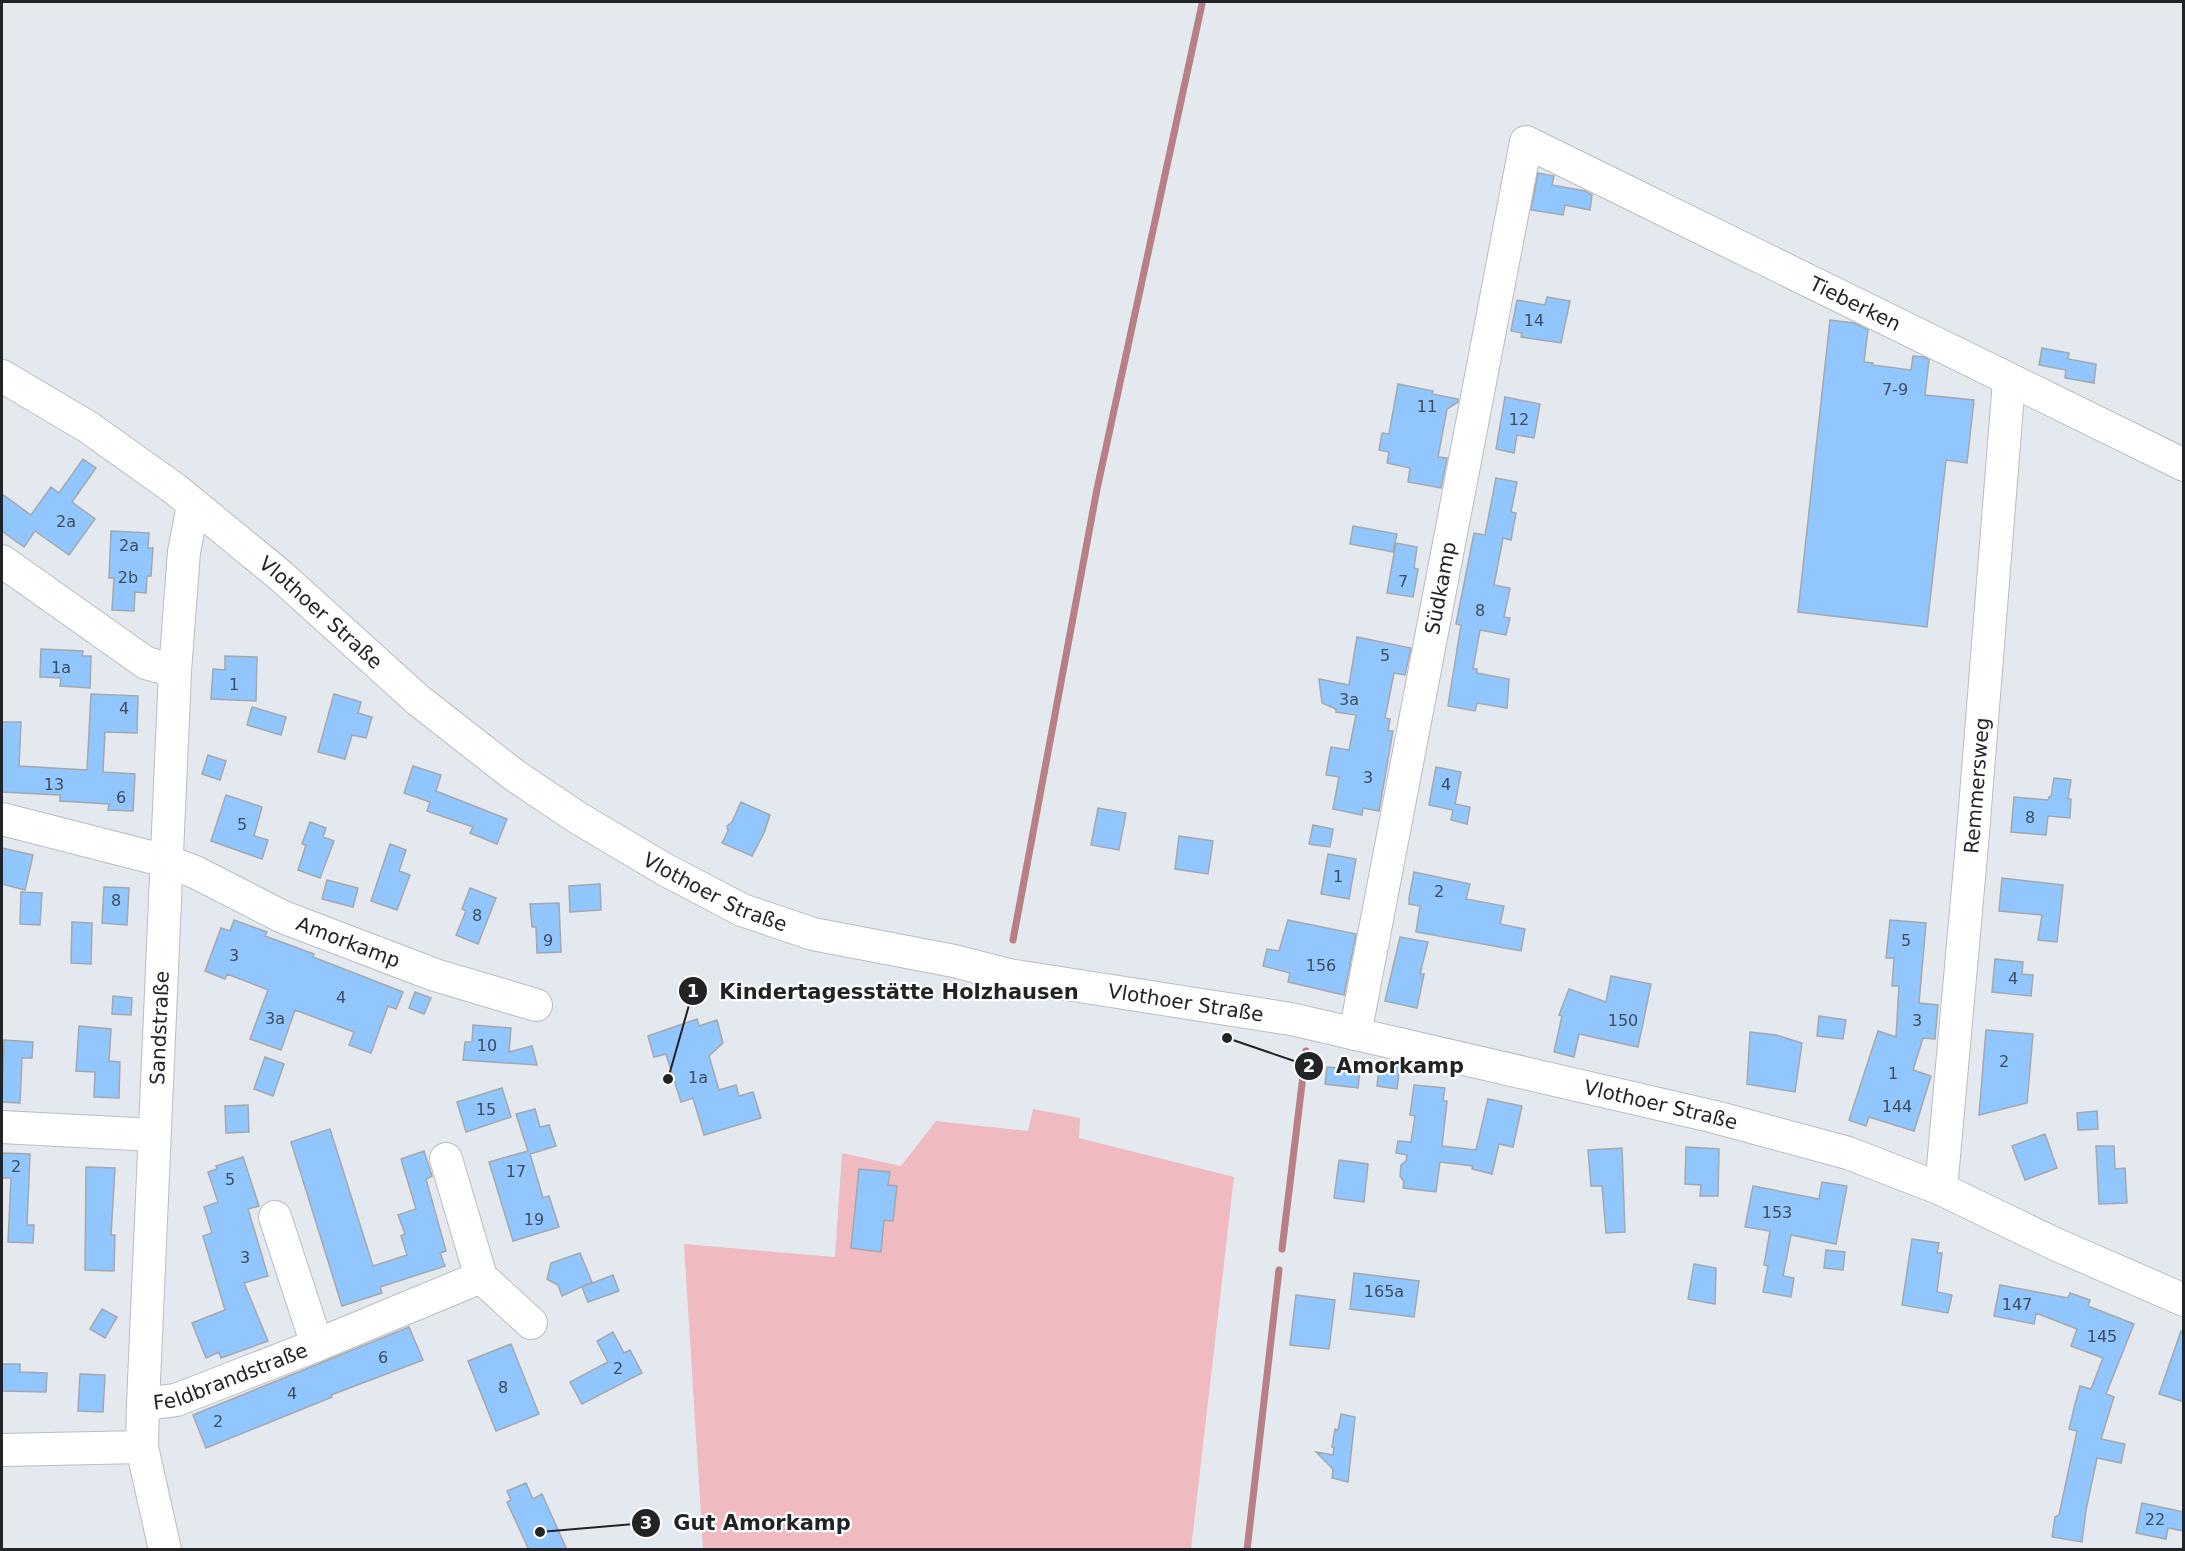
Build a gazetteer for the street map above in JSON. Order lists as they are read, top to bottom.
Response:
{
  "streets": {
    "street": [
      "Tieberken",
      "Südkamp",
      "Vlothoer Straße",
      "Remmersweg",
      "Amorkamp",
      "Sandstraße",
      "Feldbrandstraße"
    ]
  },
  "crossings": [
    ["Tieberken", "Südkamp"],
    ["Tieberken", "Remmersweg"],
    ["Südkamp", "Vlothoer Straße"],
    ["Vlothoer Straße", "Remmersweg"],
    ["Vlothoer Straße", "Sandstraße"],
    ["Amorkamp", "Sandstraße"],
    ["Sandstraße", "Feldbrandstraße"]
  ],
  "places": ["Amorkamp", "Kindertagesstätte Holzhausen", "Gut Amorkamp"],
  "house_numbers": [
    "14",
    "7-9",
    "11",
    "12",
    "2a",
    "2a",
    "2b",
    "7",
    "8",
    "5",
    "1a",
    "1",
    "3a",
    "4",
    "3",
    "13",
    "4",
    "6",
    "8",
    "5",
    "1",
    "2",
    "8",
    "8",
    "9",
    "5",
    "3",
    "156",
    "4",
    "4",
    "3a",
    "150",
    "3",
    "10",
    "2",
    "1",
    "1a",
    "144",
    "15",
    "2",
    "17",
    "5",
    "153",
    "19",
    "3",
    "165a",
    "147",
    "145",
    "6",
    "2",
    "8",
    "4",
    "2",
    "22"
  ]
}
